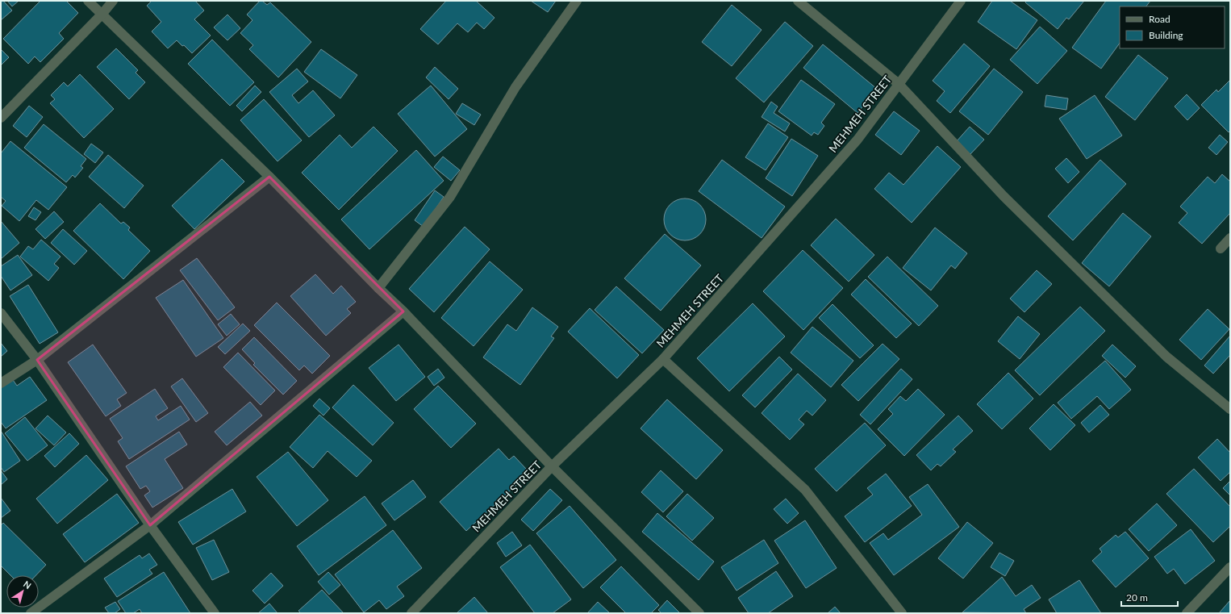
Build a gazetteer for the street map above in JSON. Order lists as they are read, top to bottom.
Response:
{
  "streets": {
    "street": ["MEHMEH STREET"]
  },
  "legend": ["Road", "Building"],
  "scale_bar": "20 m",
  "north": "top right"
}
